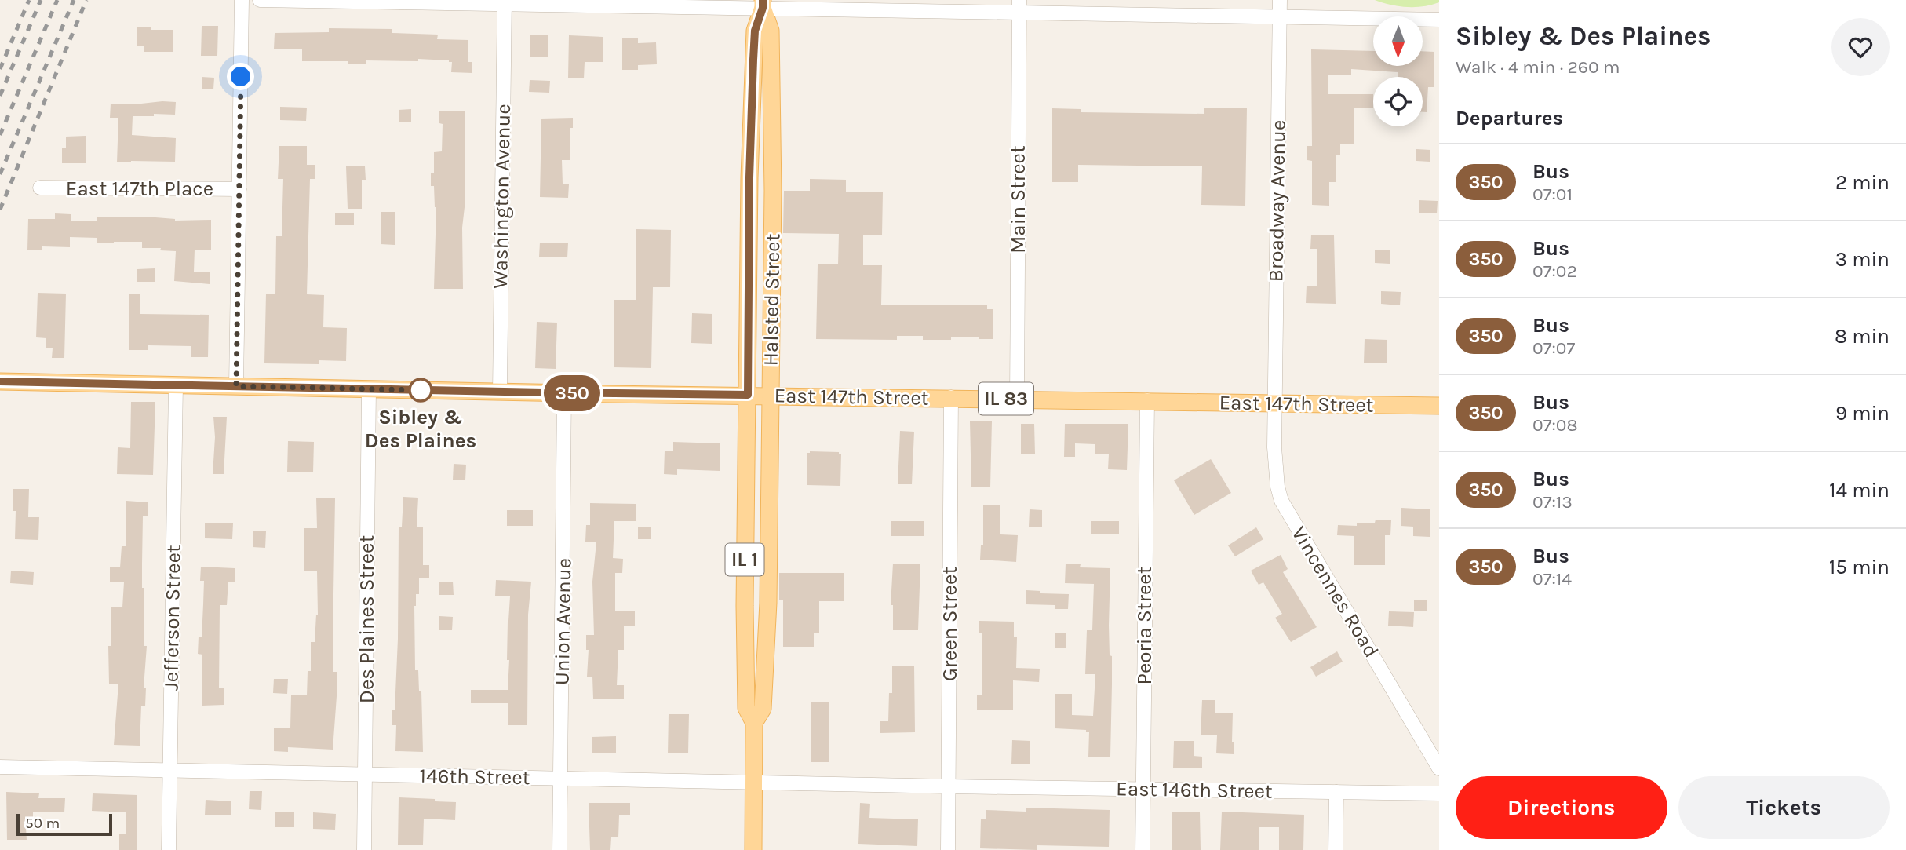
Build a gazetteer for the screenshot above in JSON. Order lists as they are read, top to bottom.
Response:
{
  "streets": {
    "main road": [
      "Halsted Street",
      "East 147th Street",
      "IL 83",
      "IL 1"
    ],
    "street": [
      "East 147th Place",
      "Washington Avenue",
      "Main Street",
      "Broadway Avenue",
      "Vincennes Road",
      "Jefferson Street",
      "Des Plaines Street",
      "Union Avenue",
      "Green Street",
      "Peoria Street",
      "146th Street",
      "East 146th Street"
    ]
  },
  "crossings": [
    ["Washington Avenue", "East 147th Street"],
    ["Main Street", "East 147th Street"],
    ["Broadway Avenue", "East 147th Street"],
    ["Broadway Avenue", "Vincennes Road"],
    ["Halsted Street", "East 147th Street"],
    ["Halsted Street", "146th Street"],
    ["East 147th Street", "Vincennes Road"],
    ["East 147th Street", "Jefferson Street"],
    ["East 147th Street", "Des Plaines Street"],
    ["East 147th Street", "Union Avenue"],
    ["East 147th Street", "Green Street"],
    ["East 147th Street", "Peoria Street"],
    ["Jefferson Street", "146th Street"],
    ["Des Plaines Street", "146th Street"],
    ["Union Avenue", "146th Street"],
    ["Green Street", "146th Street"],
    ["Green Street", "East 146th Street"],
    ["Peoria Street", "East 146th Street"],
    ["146th Street", "East 146th Street"]
  ],
  "places": ["Sibley & Des Plaines"],
  "lines": ["bus line 350"],
  "scale_bar": "50 m",
  "north": "bottom",
  "page": {
    "on_map": "350",
    "heading": [
      ["Sibley & Des Plaines", "Walk · 4 min · 260 m"],
      "Departures"
    ],
    "list": [
      {
        "mark": "350",
        "name": "Bus",
        "note": "07:01",
        "value": "2 min"
      },
      {
        "mark": "350",
        "name": "Bus",
        "note": "07:02",
        "value": "3 min"
      },
      {
        "mark": "350",
        "name": "Bus",
        "note": "07:07",
        "value": "8 min"
      },
      {
        "mark": "350",
        "name": "Bus",
        "note": "07:08",
        "value": "9 min"
      },
      {
        "mark": "350",
        "name": "Bus",
        "note": "07:13",
        "value": "14 min"
      },
      {
        "mark": "350",
        "name": "Bus",
        "note": "07:14",
        "value": "15 min"
      }
    ],
    "buttons": ["Directions", "Tickets"],
    "scale": "50 m"
  }
}
